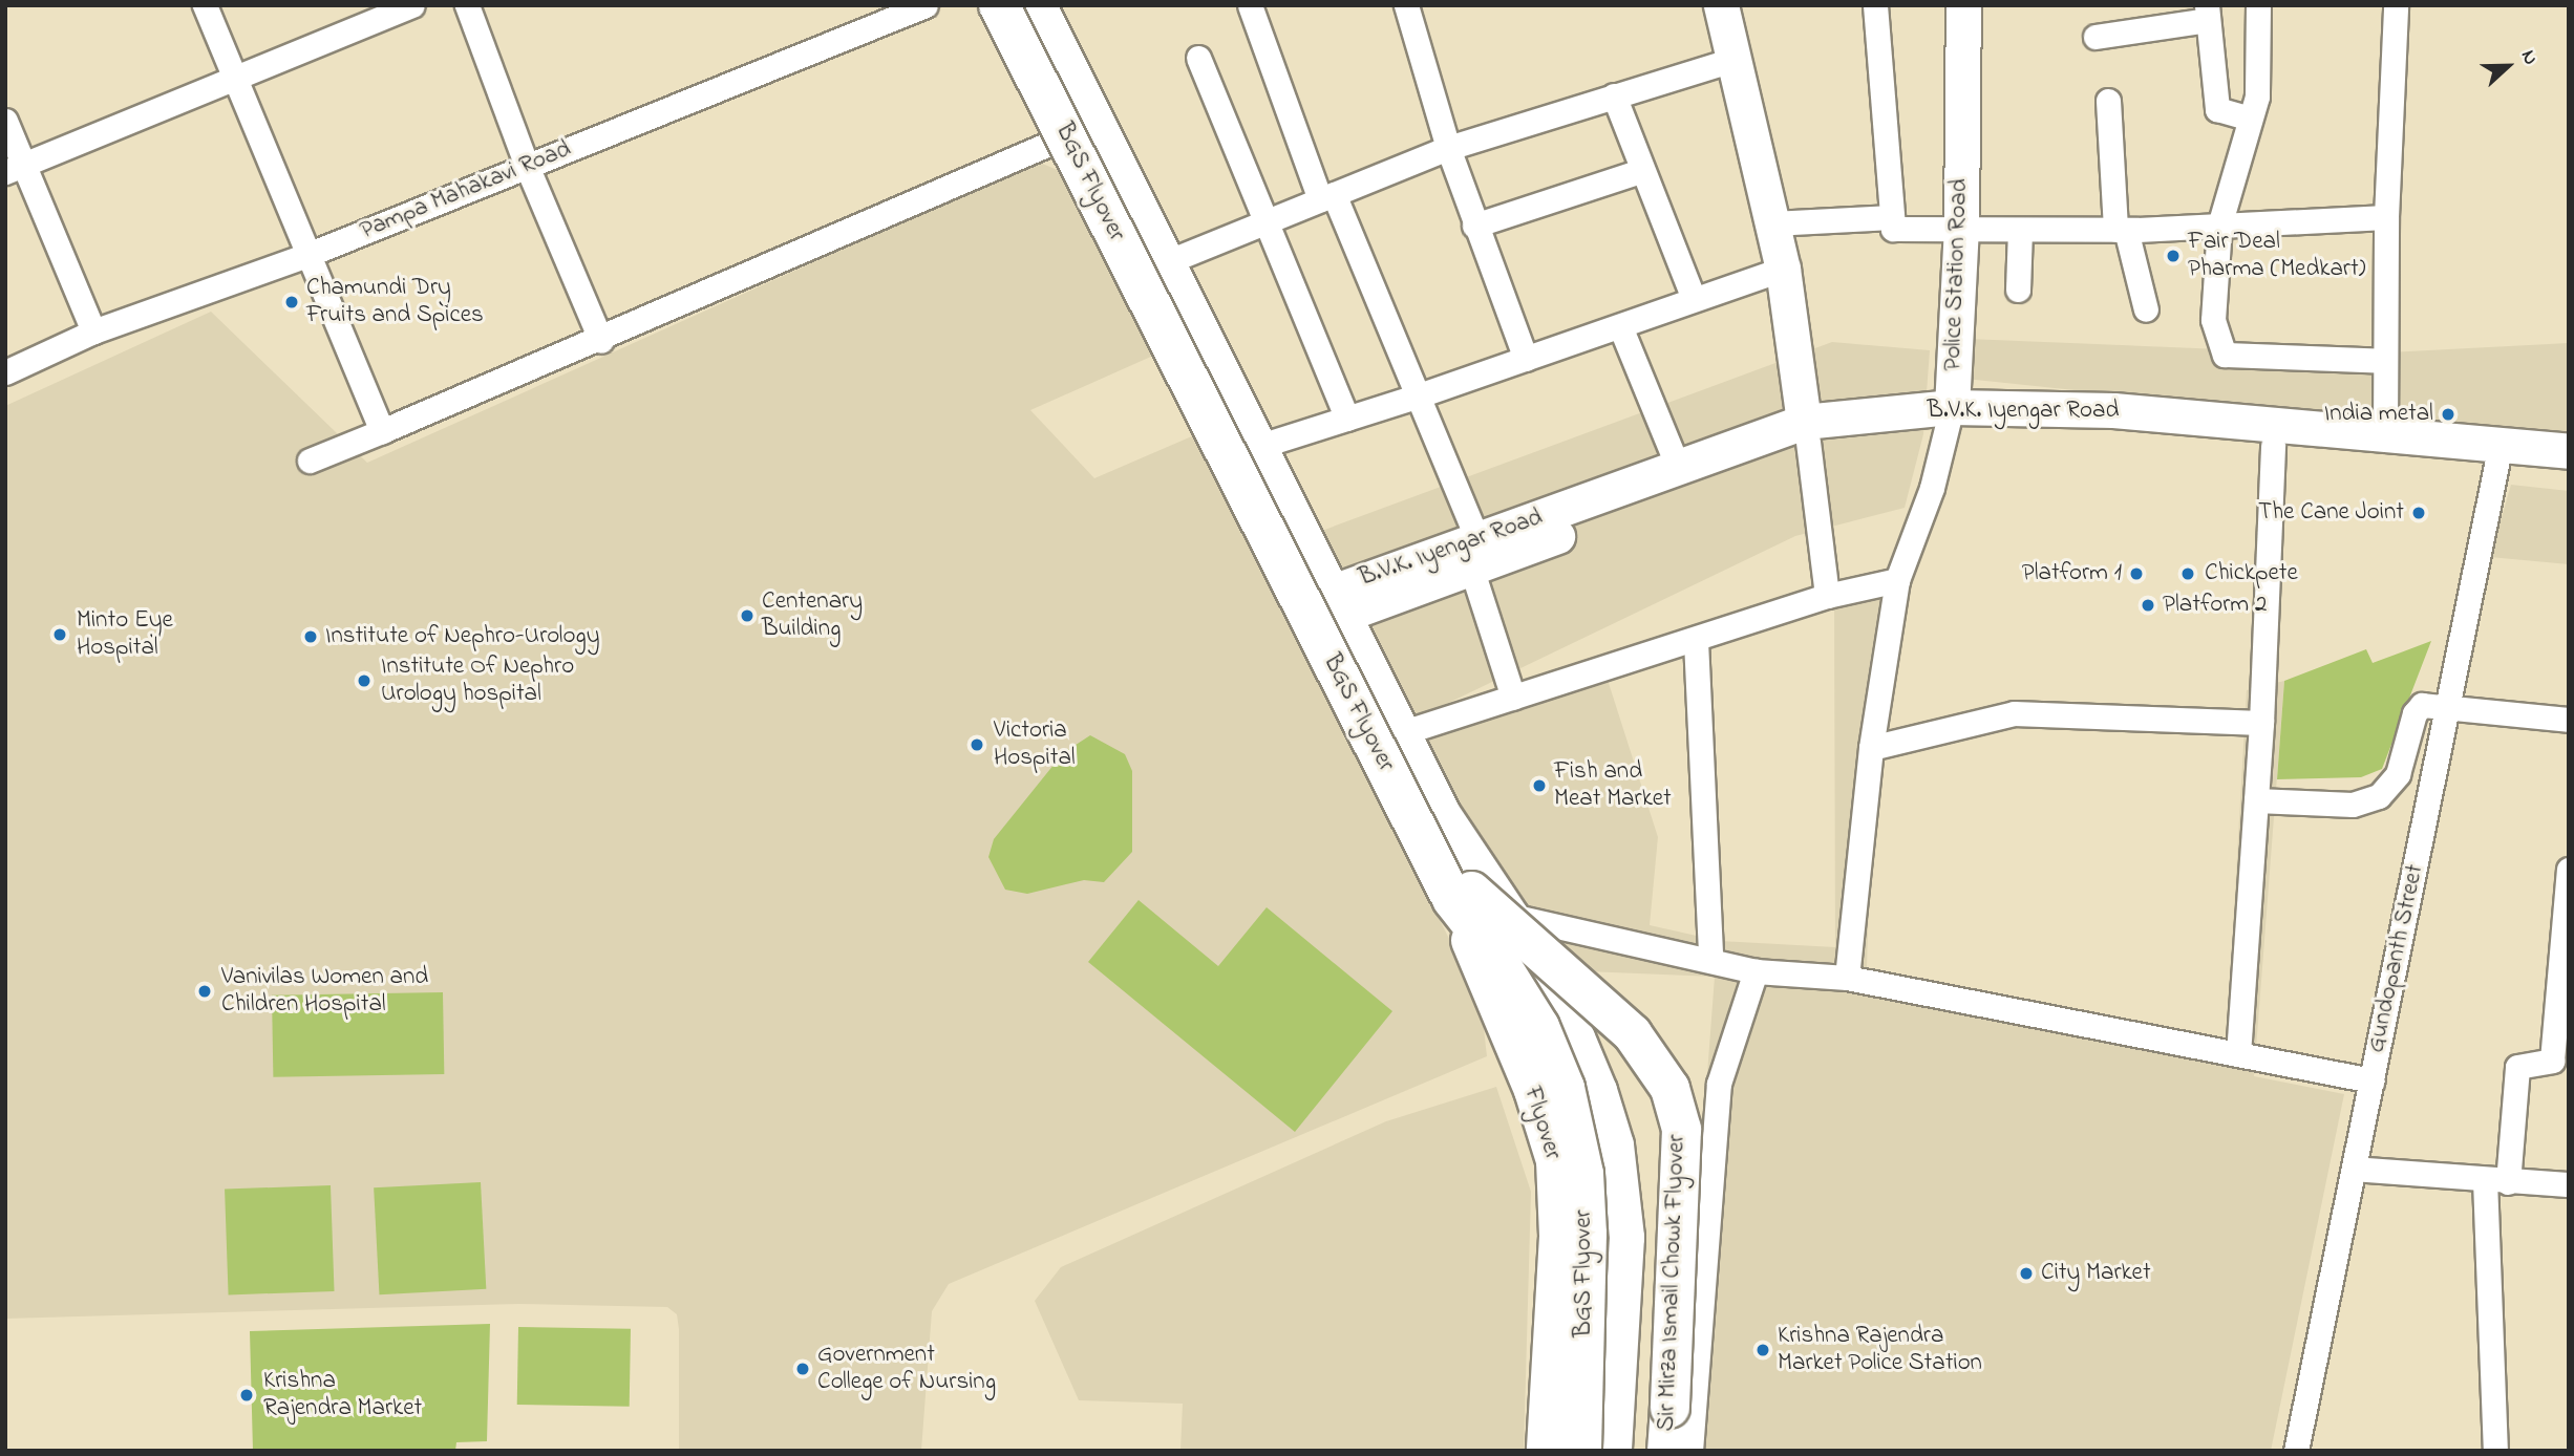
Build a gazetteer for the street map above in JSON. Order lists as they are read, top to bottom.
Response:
{
  "streets": {
    "highway": ["BGS Flyover"],
    "main road": ["Flyover", "Sir Mirza Ismail Chowk Flyover"],
    "street": [
      "Pampa Mahakavi Road",
      "Police Station Road",
      "B.V.K. Iyengar Road",
      "Gundopanth Street"
    ]
  },
  "crossings": [
    ["BGS Flyover", "Flyover"],
    ["BGS Flyover", "Sir Mirza Ismail Chowk Flyover"],
    ["Police Station Road", "B.V.K. Iyengar Road"],
    ["B.V.K. Iyengar Road", "Gundopanth Street"],
    ["Flyover", "Sir Mirza Ismail Chowk Flyover"]
  ],
  "places": [
    "Fair Deal Pharma (Medkart)",
    "Chamundi Dry Fruits and Spices",
    "India metal",
    "The Cane Joint",
    "Platform 1",
    "Chickpete",
    "Platform 2",
    "Centenary Building",
    "Minto Eye Hospital",
    "Institute of Nephro-Urology",
    "Institute Of Nephro Urology hospital",
    "Victoria Hospital",
    "Fish and Meat Market",
    "Vanivilas Women and Children Hospital",
    "City Market",
    "Krishna Rajendra Market Police Station",
    "Government College of Nursing",
    "Krishna Rajendra Market"
  ],
  "north": "right"
}
